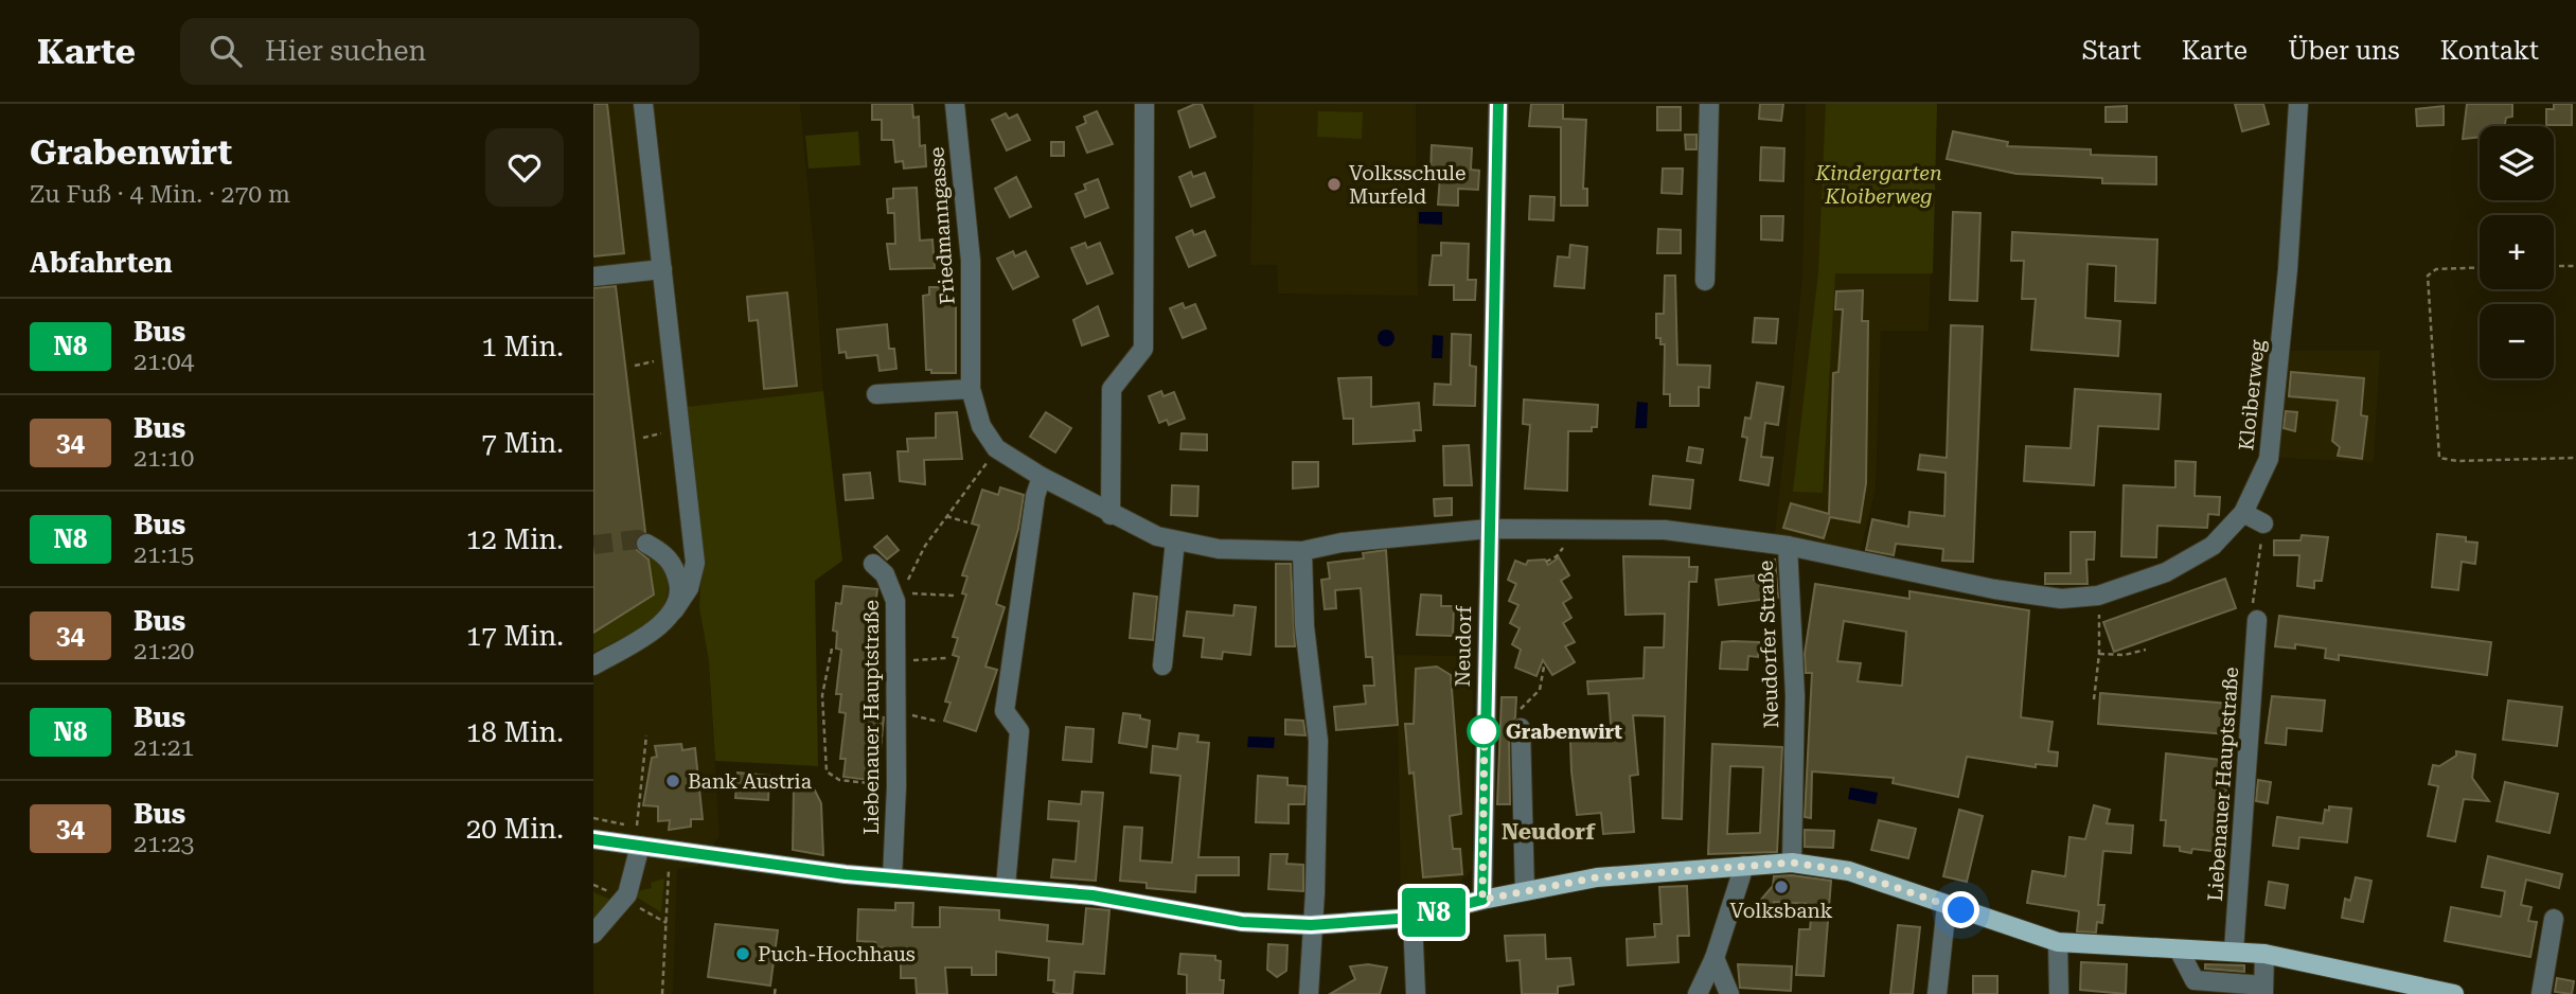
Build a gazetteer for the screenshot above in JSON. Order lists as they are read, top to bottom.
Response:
{
  "streets": {
    "street": [
      "Friedmanngasse",
      "Kloiberweg",
      "Neudorfer Straße",
      "Neudorf",
      "Liebenauer Hauptstraße"
    ]
  },
  "crossings": [
    ["Kloiberweg", "Neudorfer Straße"],
    ["Neudorfer Straße", "Neudorf"]
  ],
  "districts": ["Neudorf"],
  "parks": ["Kindergarten Kloiberweg"],
  "places": [
    "Volksschule Murfeld",
    "Grabenwirt",
    "Bank Austria",
    "Volksbank",
    "Puch-Hochhaus"
  ],
  "lines": ["bus line N8"],
  "page": {
    "header": "Karte",
    "search": "Hier suchen",
    "nav": [
      "Start",
      "Karte",
      "Über uns",
      "Kontakt"
    ],
    "heading": [
      ["Grabenwirt", "Zu Fuß · 4 Min. · 270 m"],
      "Abfahrten"
    ],
    "on_map": "N8",
    "map_buttons": ["+", "−"],
    "list": [
      {
        "mark": "N8",
        "name": "Bus",
        "note": "21:04",
        "value": "1 Min."
      },
      {
        "mark": "34",
        "name": "Bus",
        "note": "21:10",
        "value": "7 Min."
      },
      {
        "mark": "N8",
        "name": "Bus",
        "note": "21:15",
        "value": "12 Min."
      },
      {
        "mark": "34",
        "name": "Bus",
        "note": "21:20",
        "value": "17 Min."
      },
      {
        "mark": "N8",
        "name": "Bus",
        "note": "21:21",
        "value": "18 Min."
      },
      {
        "mark": "34",
        "name": "Bus",
        "note": "21:23",
        "value": "20 Min."
      }
    ]
  }
}
